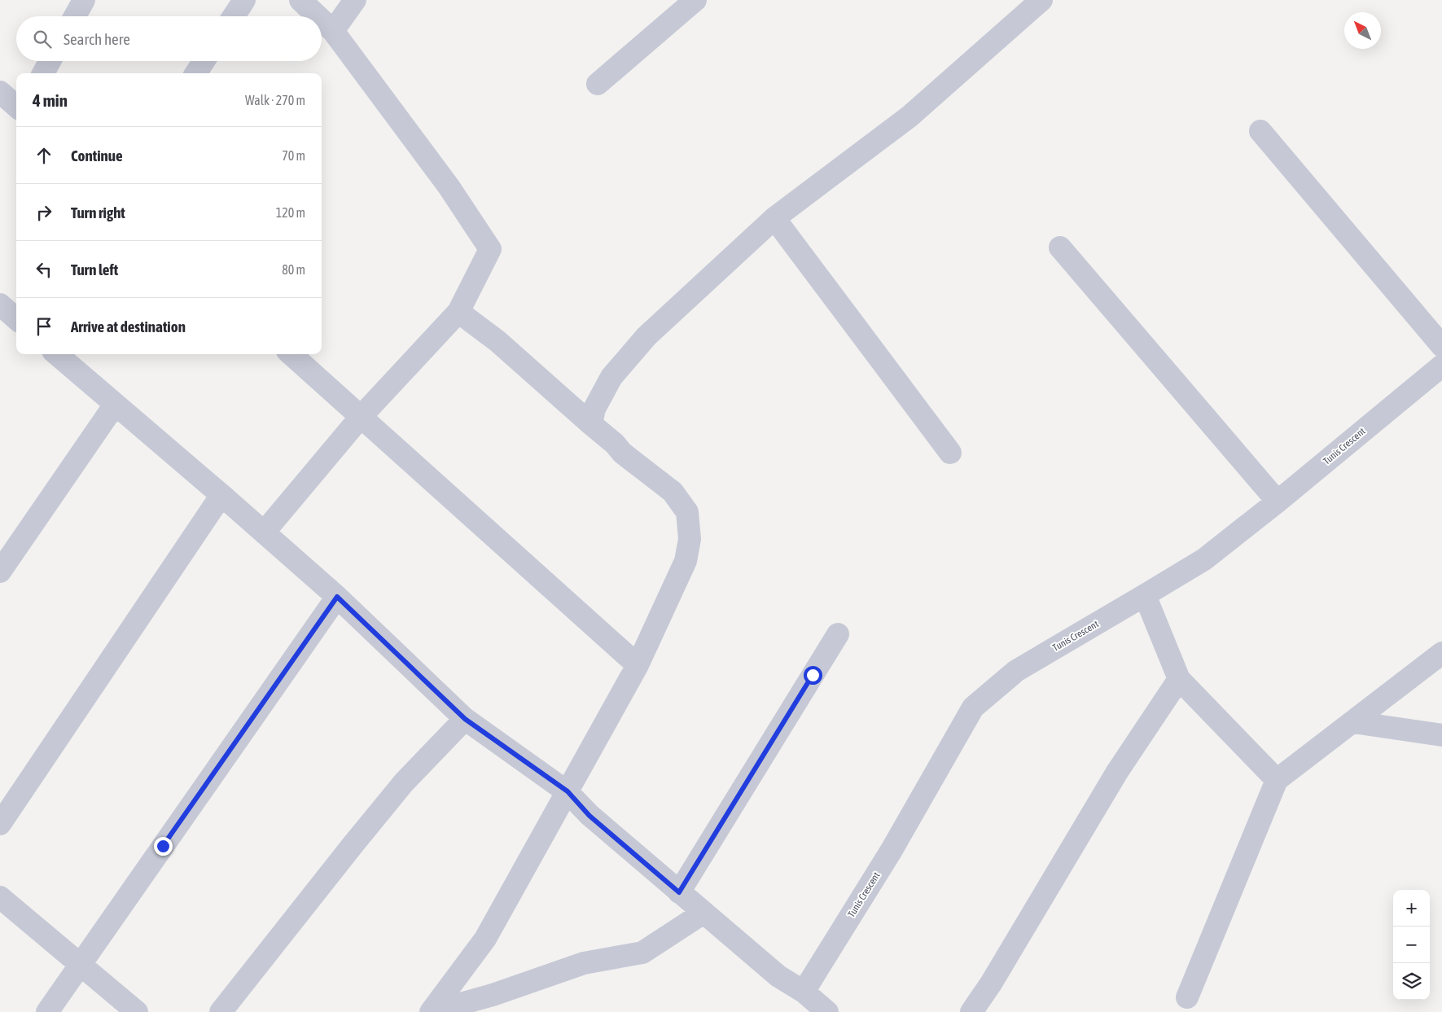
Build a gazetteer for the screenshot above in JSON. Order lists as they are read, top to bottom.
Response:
{
  "streets": {
    "street": ["Tunis Crescent"]
  },
  "north": "top left",
  "page": {
    "search": "Search here",
    "heading": ["4 min", "Walk · 270 m"],
    "list": [
      ["Continue", "70 m"],
      ["Turn right", "120 m"],
      ["Turn left", "80 m"],
      "Arrive at destination"
    ],
    "map_buttons": ["+", "−"]
  }
}
